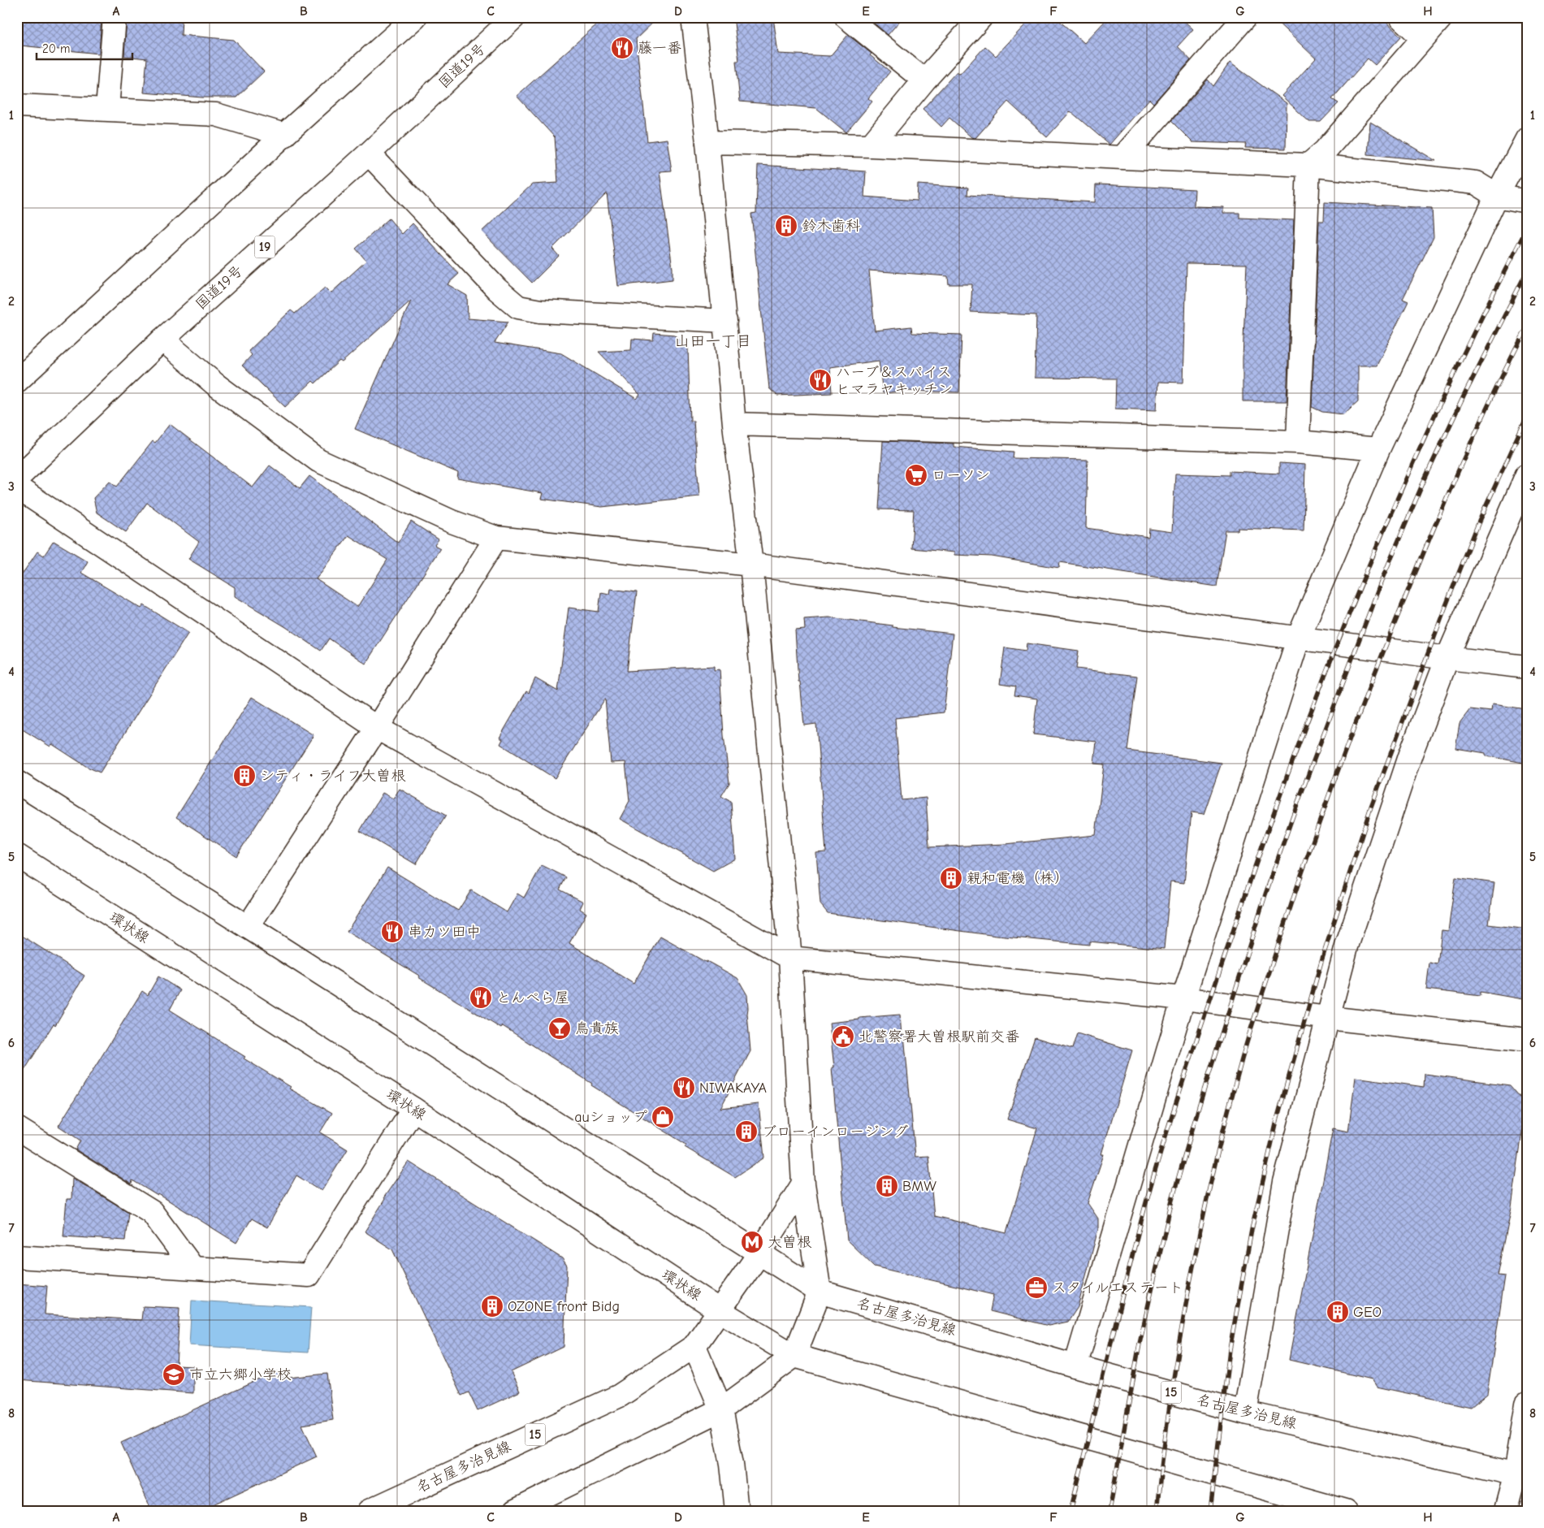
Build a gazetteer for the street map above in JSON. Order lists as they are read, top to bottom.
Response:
{
  "streets": {
    "main road": [
      "国道19号",
      "19",
      "環状線",
      "名古屋多治見線",
      "15"
    ]
  },
  "crossings": [
    ["環状線", "名古屋多治見線"]
  ],
  "districts": ["山田一丁目"],
  "places": {
    "restaurant": [
      "藤一番",
      "ハーブ＆スパイス ヒマラヤキッチン",
      "串カツ田中",
      "とんぺら屋",
      "NIWAKAYA"
    ],
    "building": [
      "鈴木歯科",
      "シティ・ライフ大曽根",
      "親和電機（株）",
      "ブローインロージング",
      "BMW",
      "OZONE front Bidg",
      "GEO"
    ],
    "supermarket": ["ローソン"],
    "bar": ["鳥貴族"],
    "public building": ["北警察署大曽根駅前交番"],
    "shop": ["auショップ"],
    "metro station": ["大曽根"],
    "office": ["スタイルエステート"],
    "school or university": ["市立六郷小学校"]
  },
  "scale_bar": "20 m",
  "grid": {
    "columns": [
      "A",
      "B",
      "C",
      "D",
      "E",
      "F",
      "G",
      "H"
    ],
    "rows": [
      "1",
      "2",
      "3",
      "4",
      "5",
      "6",
      "7",
      "8"
    ]
  }
}
